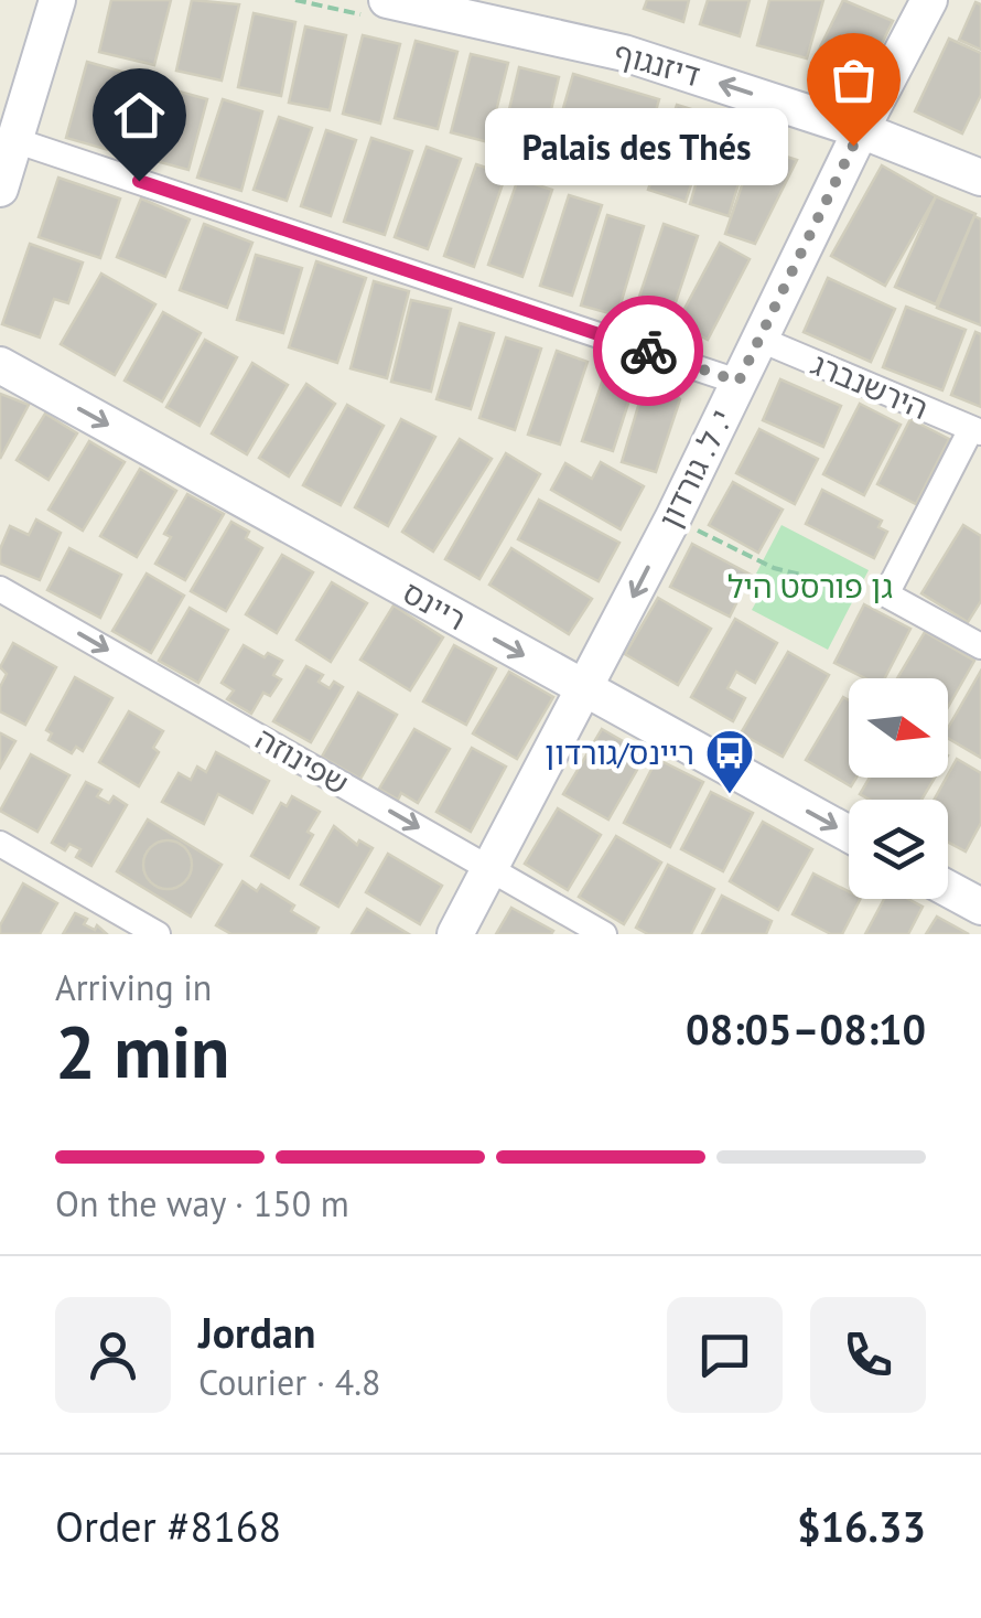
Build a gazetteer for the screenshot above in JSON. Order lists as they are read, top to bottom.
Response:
{
  "streets": {
    "street": [
      "דיזנגוף",
      "הירשנברג",
      "י. ל. גורדון",
      "ריינס",
      "שפינוזה"
    ]
  },
  "crossings": [
    ["דיזנגוף", "י. ל. גורדון"],
    ["הירשנברג", "י. ל. גורדון"],
    ["י. ל. גורדון", "ריינס"],
    ["י. ל. גורדון", "שפינוזה"]
  ],
  "parks": ["גן פורסט היל"],
  "places": {
    "other": ["Palais des Thés"],
    "bus stop": ["ריינס/גורדון"]
  },
  "north": "right",
  "page": {
    "bubble": "Palais des Thés",
    "heading": ["2 min", "Arriving in", "08:05–08:10"],
    "panel": [
      "Jordan",
      "Courier · 4.8",
      "Order #8168",
      "$16.33"
    ],
    "bar": "On the way · 150 m"
  }
}
